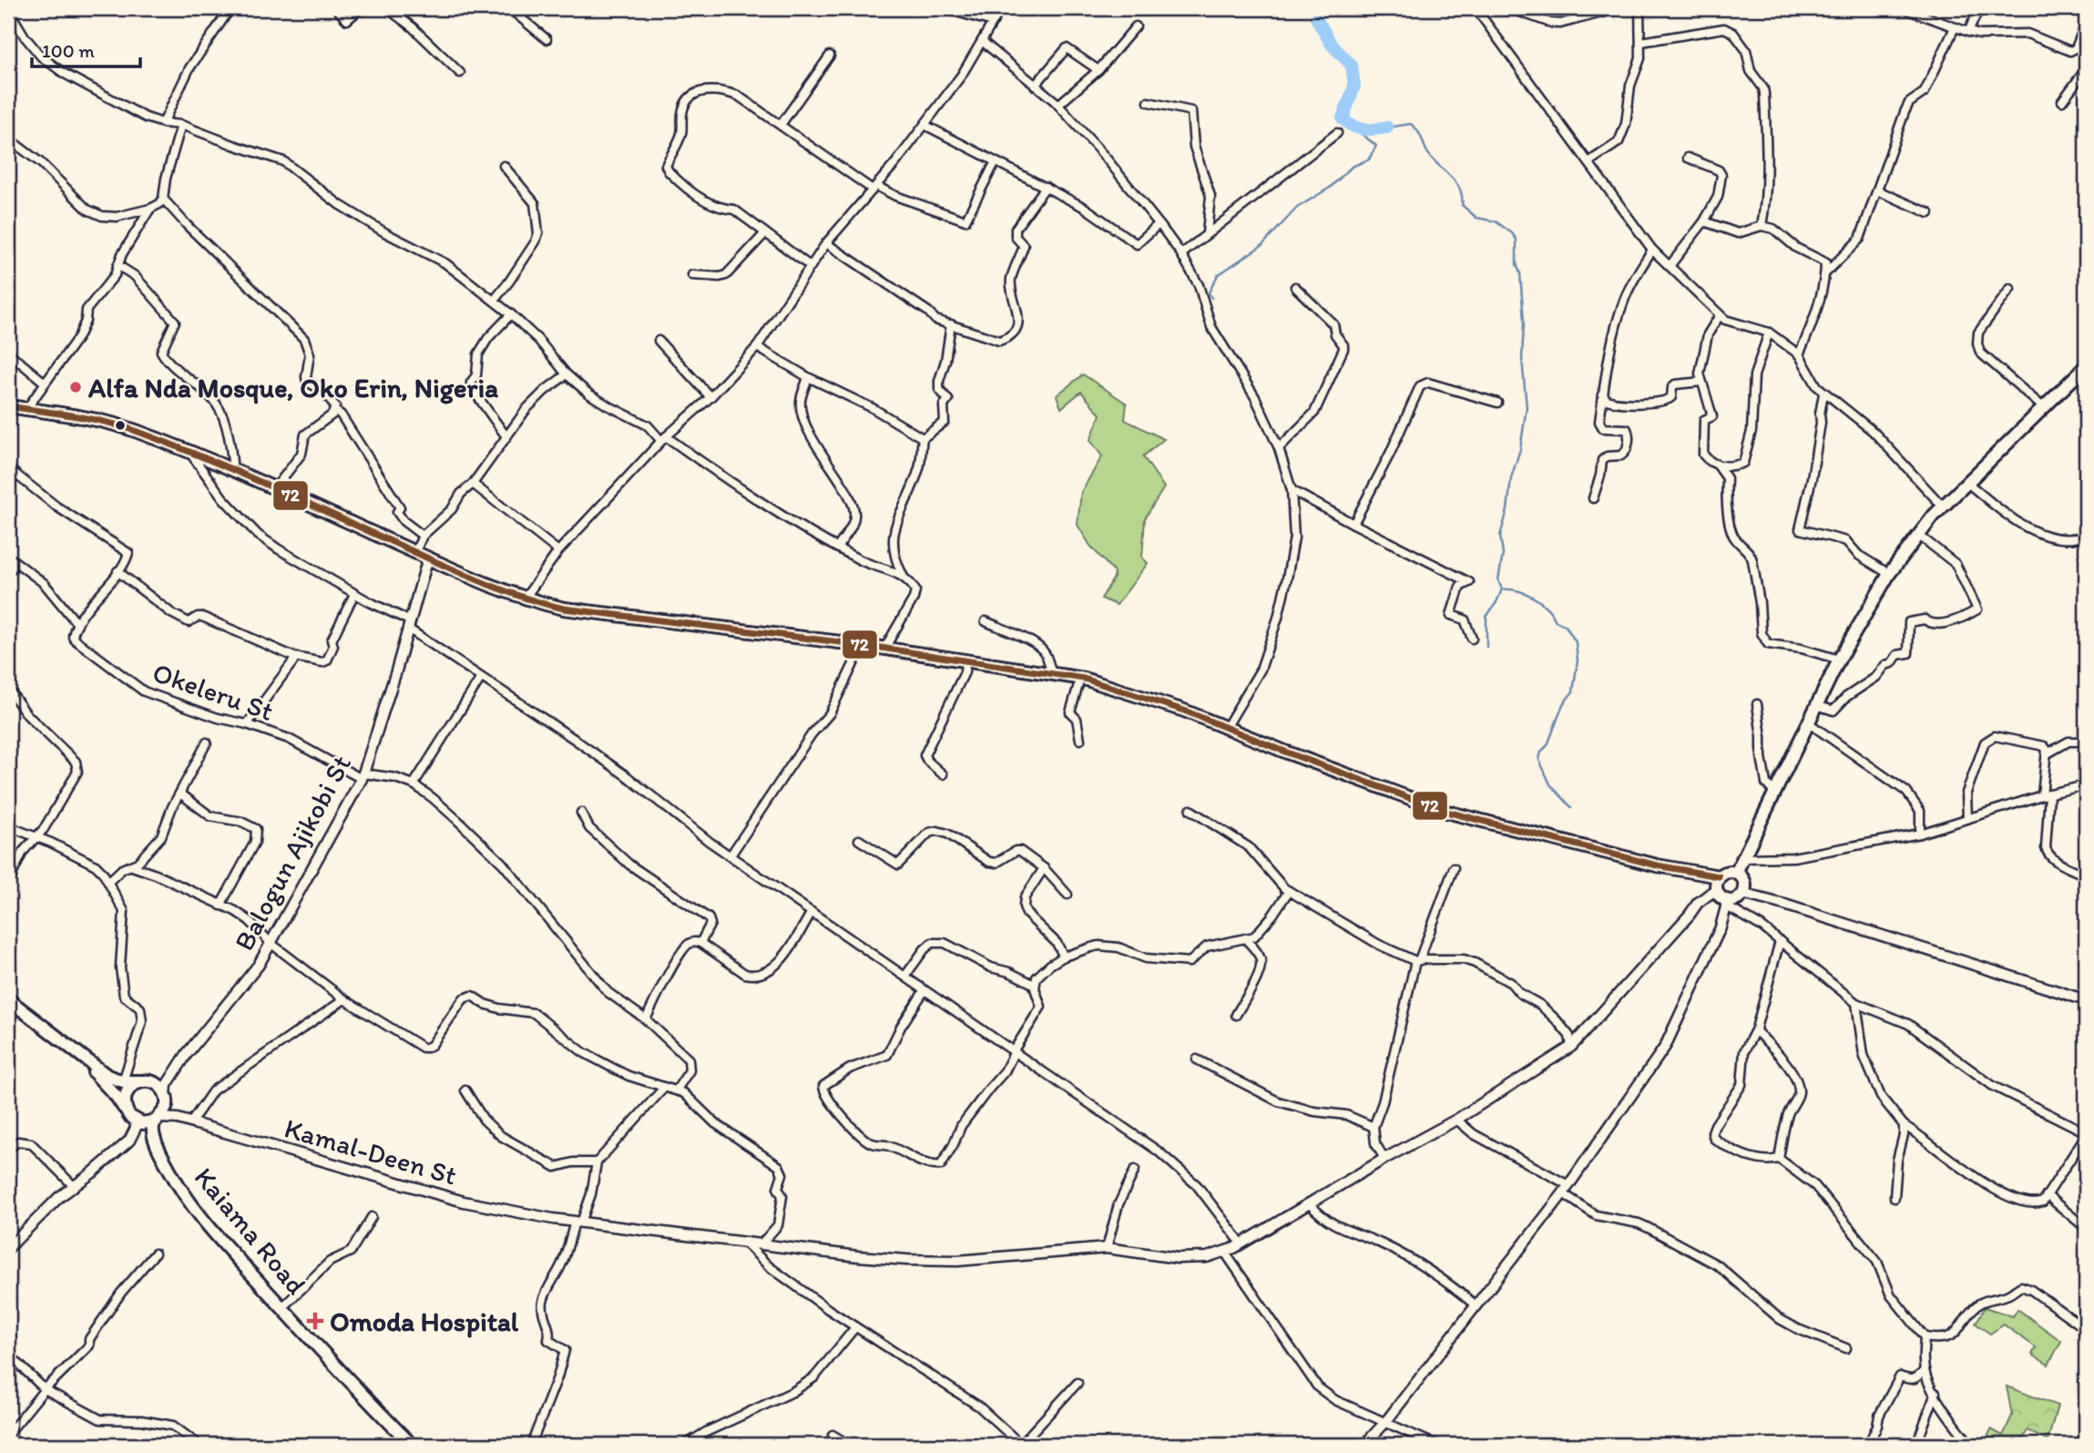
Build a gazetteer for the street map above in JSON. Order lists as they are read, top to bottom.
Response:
{
  "streets": {
    "main road": ["Kaiama Road"],
    "street": ["Okeleru St", "Balogun Ajikobi St", "Kamal-Deen St"]
  },
  "crossings": [
    ["Okeleru St", "Balogun Ajikobi St"]
  ],
  "places": {
    "other": ["Alfa Nda Mosque, Oko Erin, Nigeria"],
    "health": ["Omoda Hospital"]
  },
  "lines": ["transit line 72"],
  "scale_bar": "100 m"
}
